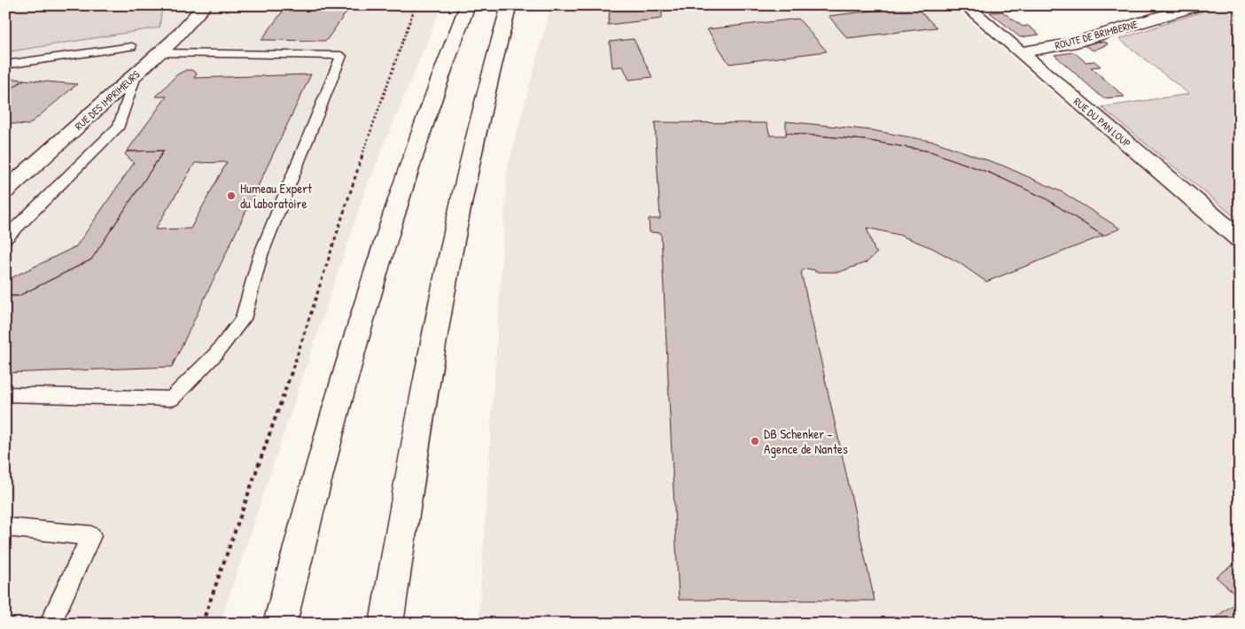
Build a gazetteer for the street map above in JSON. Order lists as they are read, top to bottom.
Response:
{
  "streets": {
    "main road": ["ROUTE DE BRIMBERNE", "RUE DES IMPRIMEURS", "RUE DU PAN LOUP"]
  },
  "crossings": [
    ["ROUTE DE BRIMBERNE", "RUE DU PAN LOUP"]
  ],
  "places": ["Humeau Expert du laboratoire", "DB Schenker - Agence de Nantes"]
}
